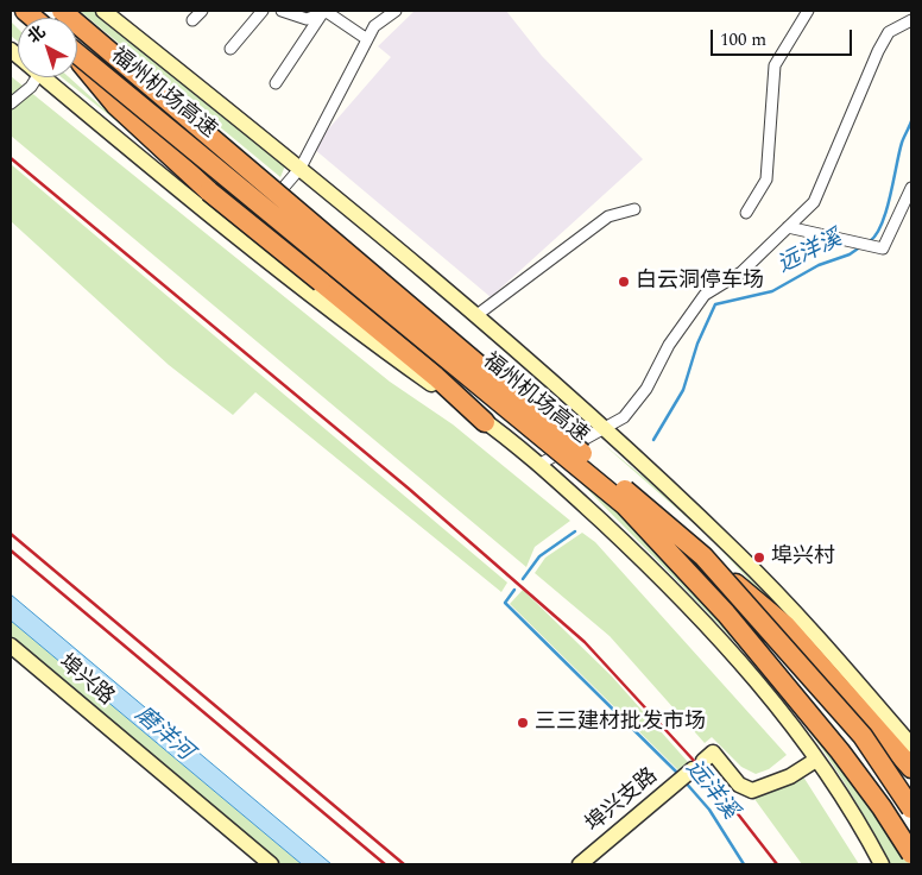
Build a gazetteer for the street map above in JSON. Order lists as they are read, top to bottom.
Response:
{
  "streets": {
    "highway": ["福州机场高速"],
    "main road": ["埠兴路", "埠兴支路"]
  },
  "water": ["远洋溪", "磨洋河"],
  "places": ["白云洞停车场", "埠兴村", "三三建材批发市场"],
  "scale_bar": "100 m",
  "north": "top left"
}
